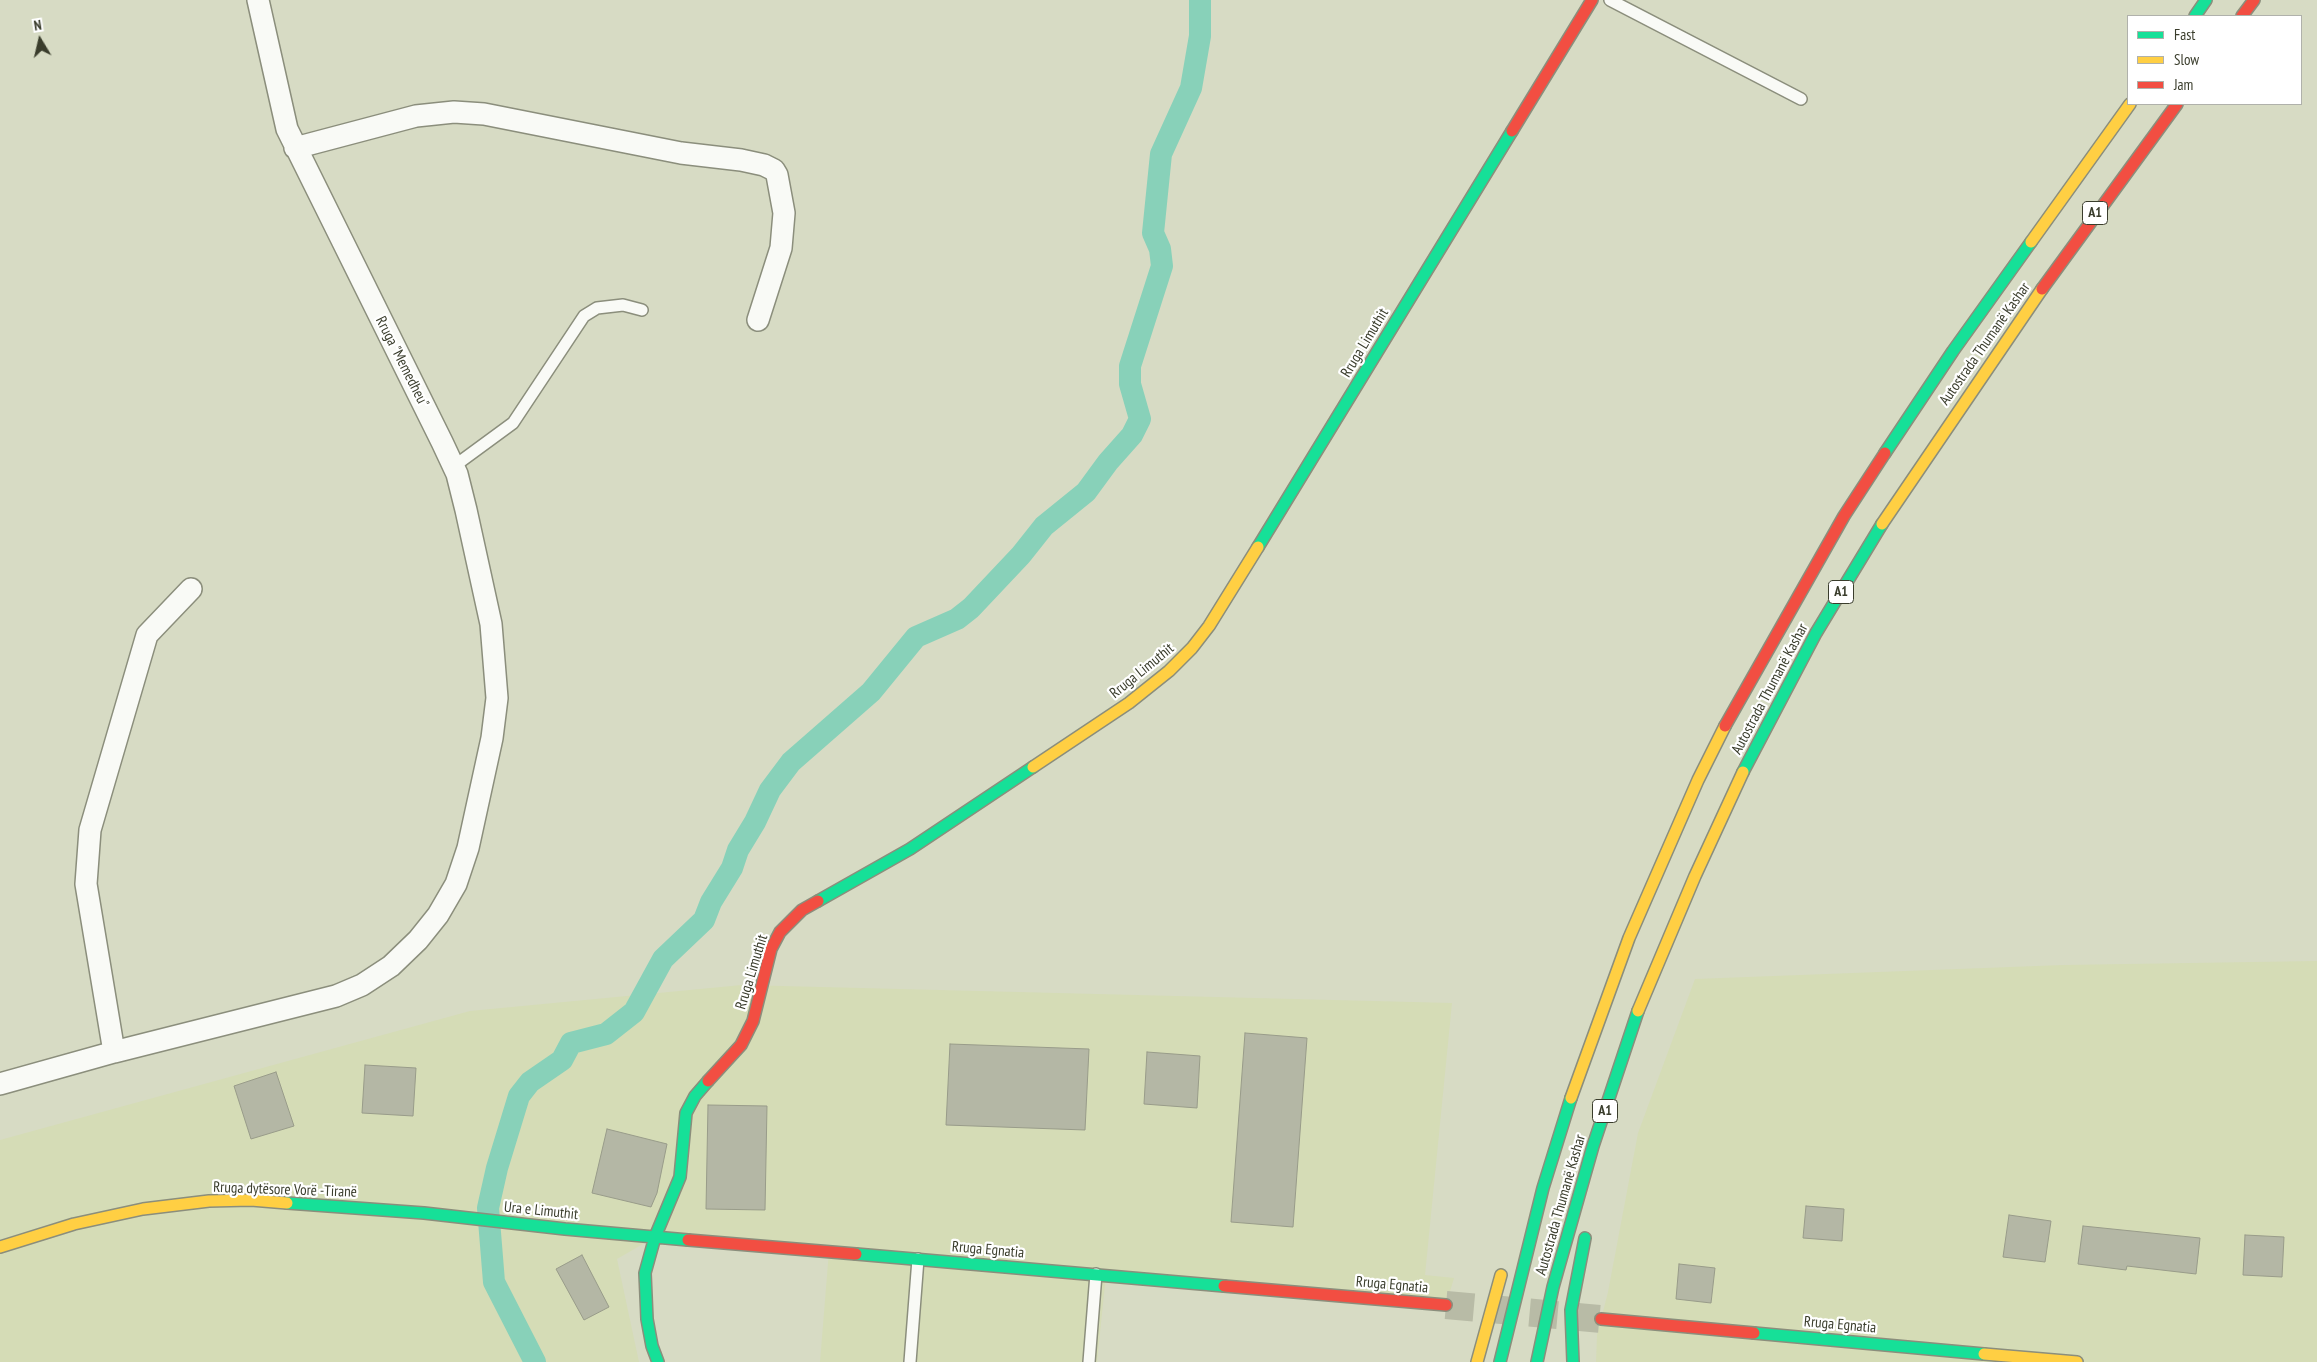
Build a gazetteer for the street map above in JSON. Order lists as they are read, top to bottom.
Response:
{
  "streets": {
    "main road": [
      "A1",
      "Rruga Limuthit",
      "Autostrada Thumanë Kashar",
      "Rruga dytësore Vorë -Tiranë",
      "Ura e Limuthit",
      "Rruga Egnatia"
    ],
    "street": ["Rruga \"Memedheu\""]
  },
  "crossings": [
    ["Rruga Limuthit", "Ura e Limuthit"],
    ["Rruga Limuthit", "Rruga Egnatia"],
    ["Rruga dytësore Vorë -Tiranë", "Ura e Limuthit"],
    ["Ura e Limuthit", "Rruga Egnatia"]
  ],
  "legend": ["Fast", "Slow", "Jam"],
  "north": "top"
}
